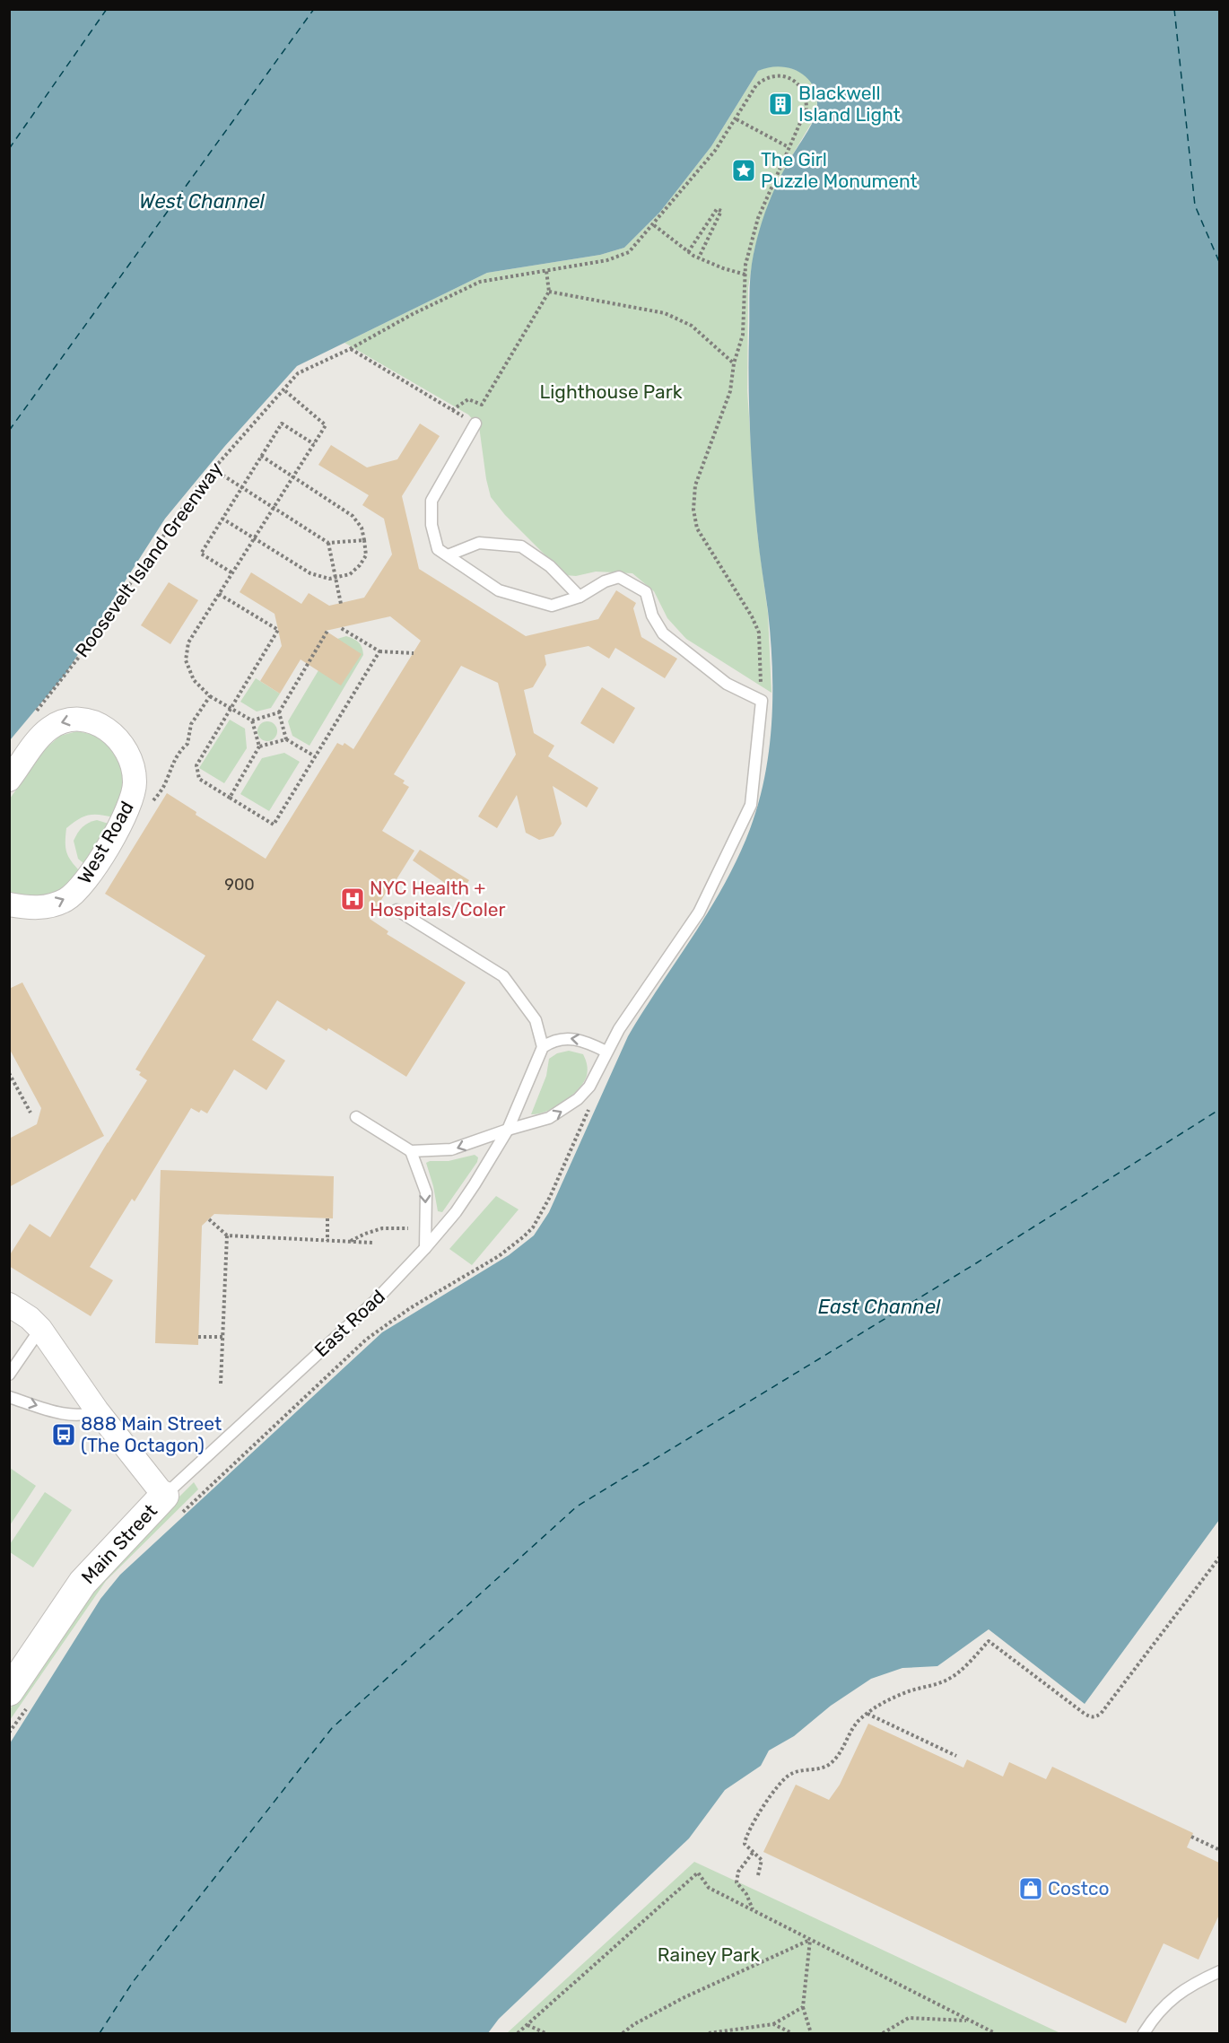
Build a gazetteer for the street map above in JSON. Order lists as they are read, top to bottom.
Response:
{
  "streets": {
    "street": ["West Road", "Main Street"],
    "lane": ["East Road"],
    "path": ["Roosevelt Island Greenway"]
  },
  "crossings": [
    ["East Road", "Main Street"]
  ],
  "water": ["West Channel", "East Channel"],
  "parks": ["Lighthouse Park", "Rainey Park"],
  "places": {
    "building": ["Blackwell Island Light"],
    "place": ["The Girl Puzzle Monument"],
    "hospital": ["NYC Health + Hospitals/Coler"],
    "bus stop": ["888 Main Street (The Octagon)"],
    "shop": ["Costco"]
  },
  "house_numbers": ["900"]
}
